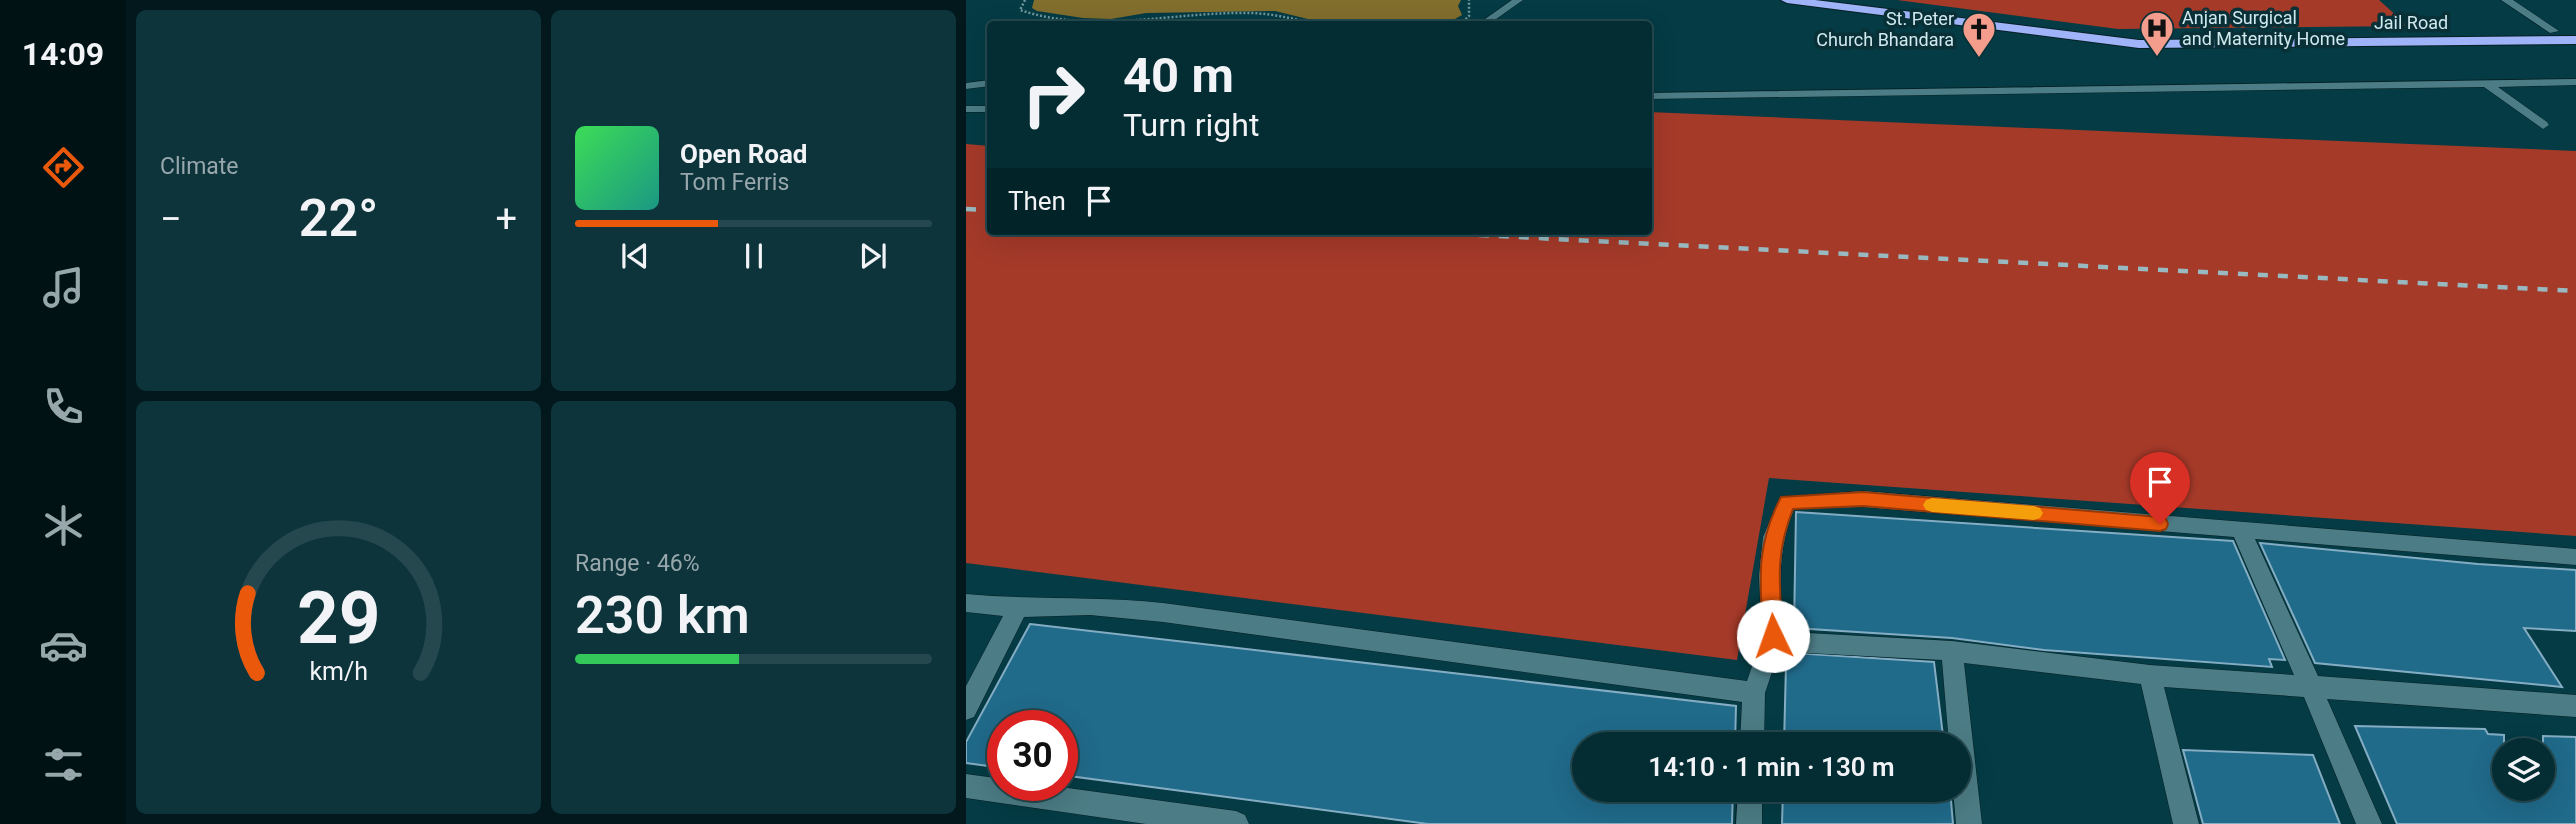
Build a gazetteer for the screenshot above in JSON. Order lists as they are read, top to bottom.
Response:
{
  "streets": {
    "highway": ["Jail Road"]
  },
  "places": {
    "hospital": ["Anjan Surgical and Maternity Home"],
    "church": ["St. Peter Church Bhandara"]
  },
  "page": {
    "tabs": "14:09",
    "tile": [
      "Climate",
      ["Range · 46%", "230 km"]
    ],
    "turn": ["40 m", "Turn right"],
    "song": ["Open Road", "Tom Ferris"],
    "then": "Then",
    "heat": ["−", "22°", "+"],
    "limit": "30",
    "trip": "14:10 · 1 min · 130 m",
    "gauge": ["29", "km/h"]
  }
}
